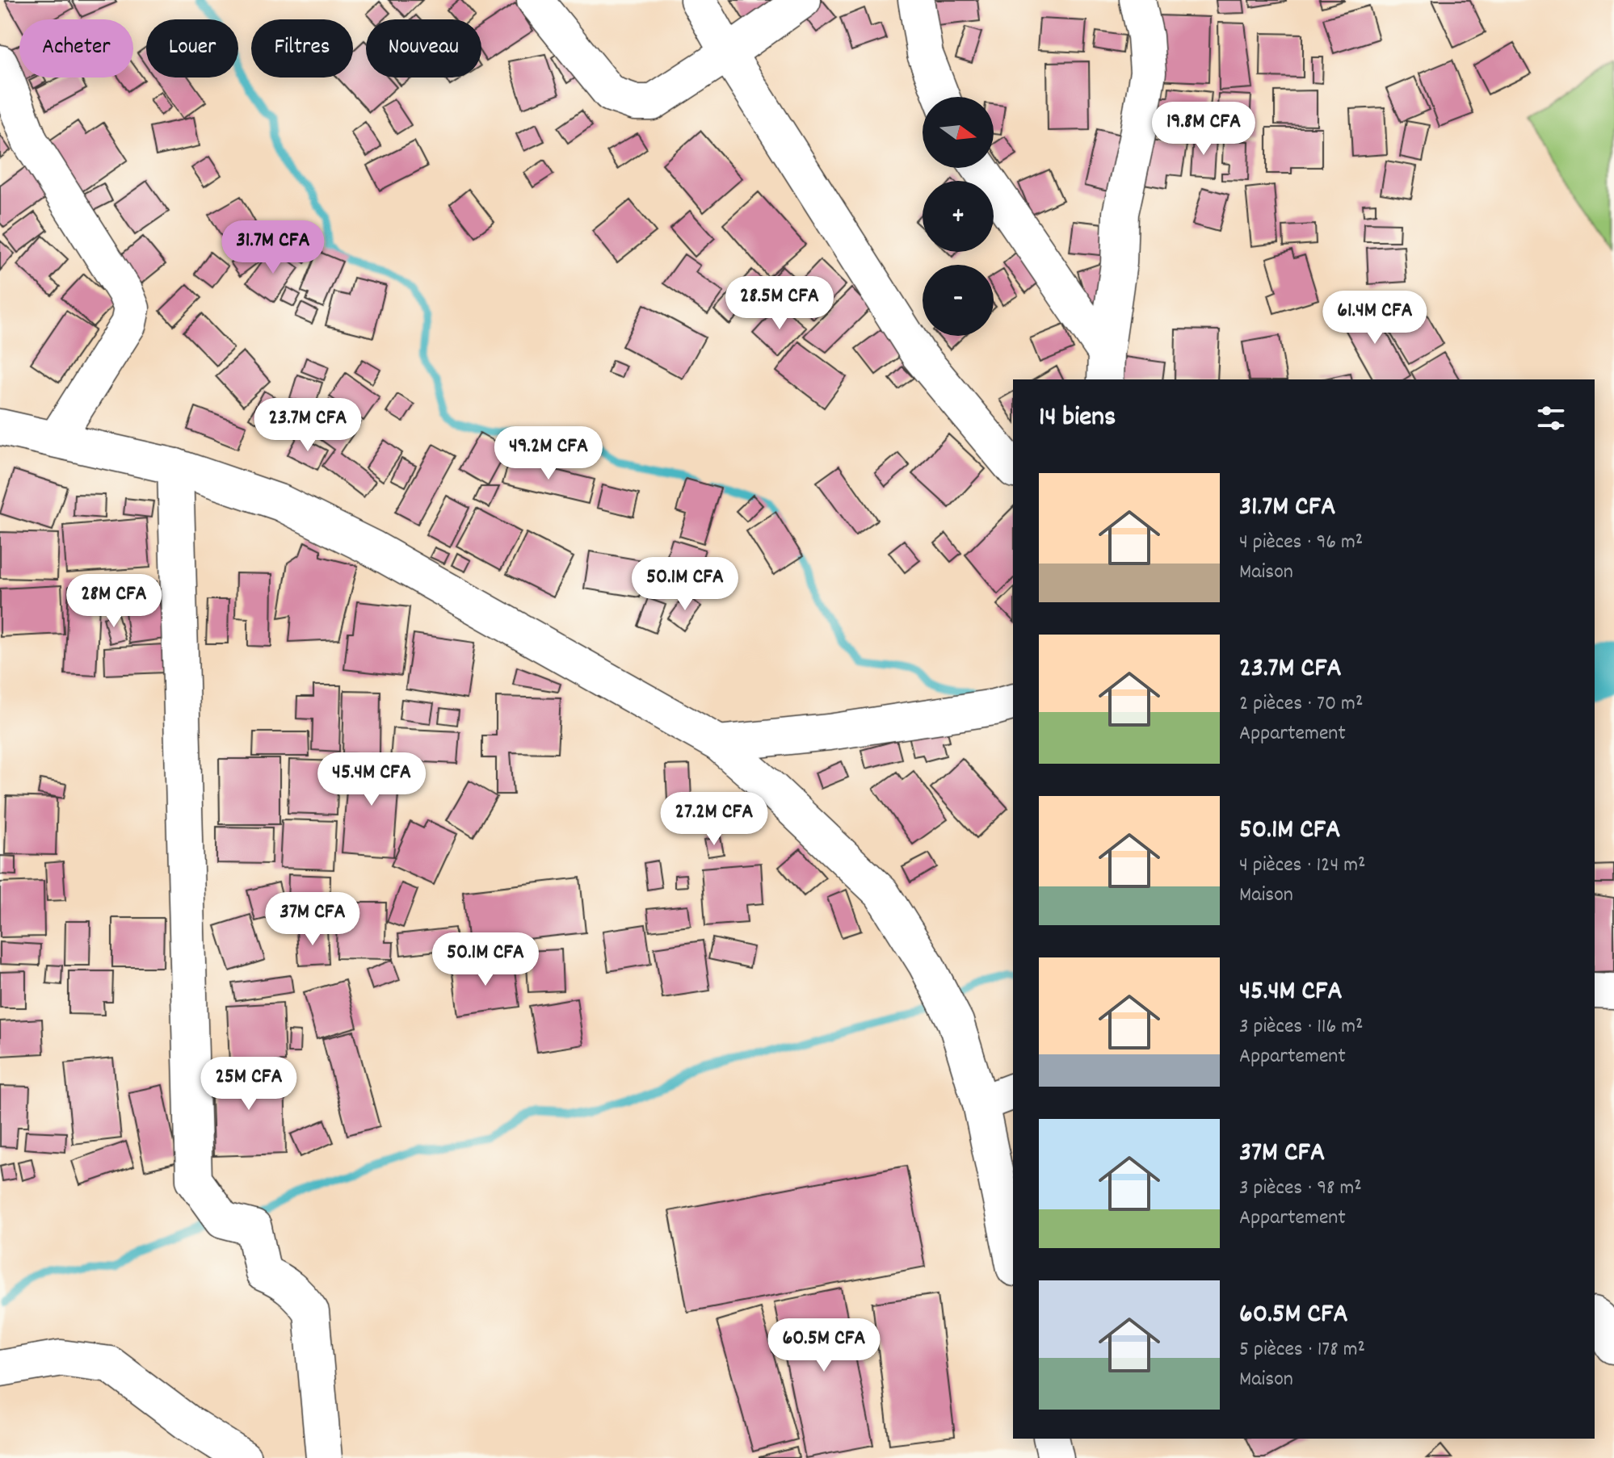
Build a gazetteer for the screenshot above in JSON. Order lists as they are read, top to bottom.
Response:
{
  "north": "right",
  "page": {
    "chip": [
      "Acheter",
      "Louer",
      "Filtres",
      "Nouveau"
    ],
    "map_buttons": ["+", "−"],
    "price": [
      "19.8M CFA",
      "31.7M CFA",
      "28.5M CFA",
      "61.4M CFA",
      "23.7M CFA",
      "49.2M CFA",
      "50.1M CFA",
      "28M CFA",
      "45.4M CFA",
      "27.2M CFA",
      "37M CFA",
      "50.1M CFA",
      "25M CFA",
      "60.5M CFA"
    ],
    "heading": "14 biens",
    "list": [
      {
        "name": "31.7M CFA",
        "note": "4 pièces · 96 m² · Maison"
      },
      {
        "name": "23.7M CFA",
        "note": "2 pièces · 70 m² · Appartement"
      },
      {
        "name": "50.1M CFA",
        "note": "4 pièces · 124 m² · Maison"
      },
      {
        "name": "45.4M CFA",
        "note": "3 pièces · 116 m² · Appartement"
      },
      {
        "name": "37M CFA",
        "note": "3 pièces · 98 m² · Appartement"
      },
      {
        "name": "60.5M CFA",
        "note": "5 pièces · 178 m² · Maison"
      }
    ]
  }
}
